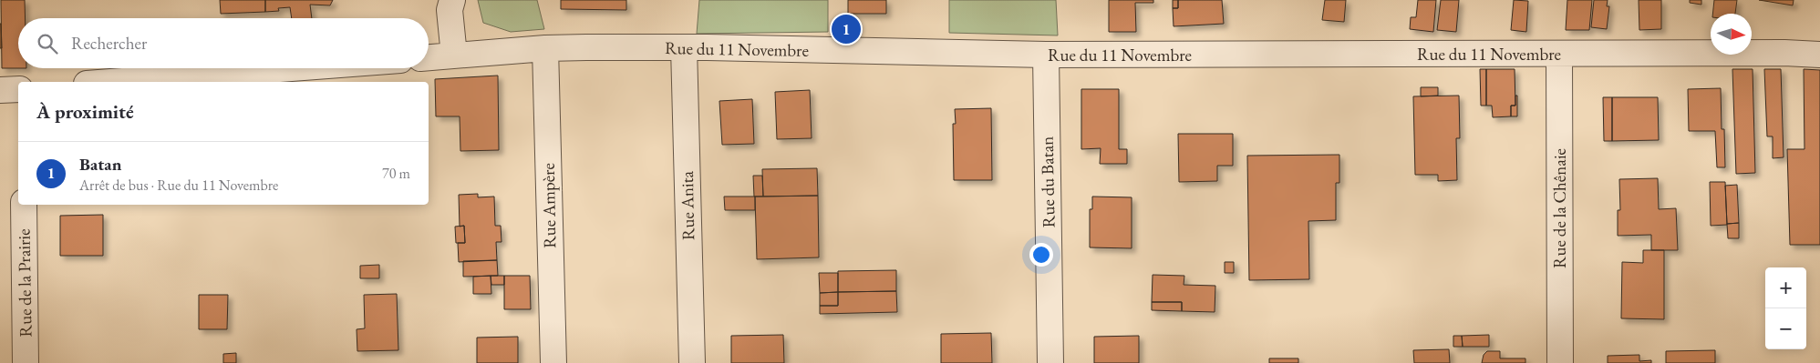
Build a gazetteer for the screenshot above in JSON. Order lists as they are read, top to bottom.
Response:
{
  "streets": {
    "street": [
      "Rue du 11 Novembre",
      "Rue du Batan",
      "Rue Ampère",
      "Rue Anita",
      "Rue de la Chênaie",
      "Rue de la Prairie"
    ]
  },
  "crossings": [
    ["Rue du 11 Novembre", "Rue du Batan"],
    ["Rue du 11 Novembre", "Rue Ampère"],
    ["Rue du 11 Novembre", "Rue Anita"],
    ["Rue du 11 Novembre", "Rue de la Chênaie"]
  ],
  "north": "right",
  "page": {
    "pins": "1",
    "search": "Rechercher",
    "heading": "À proximité",
    "list": [
      {
        "mark": "1",
        "name": "Batan",
        "note": "Arrêt de bus · Rue du 11 Novembre",
        "value": "70 m"
      }
    ],
    "map_buttons": ["+", "−"]
  }
}
